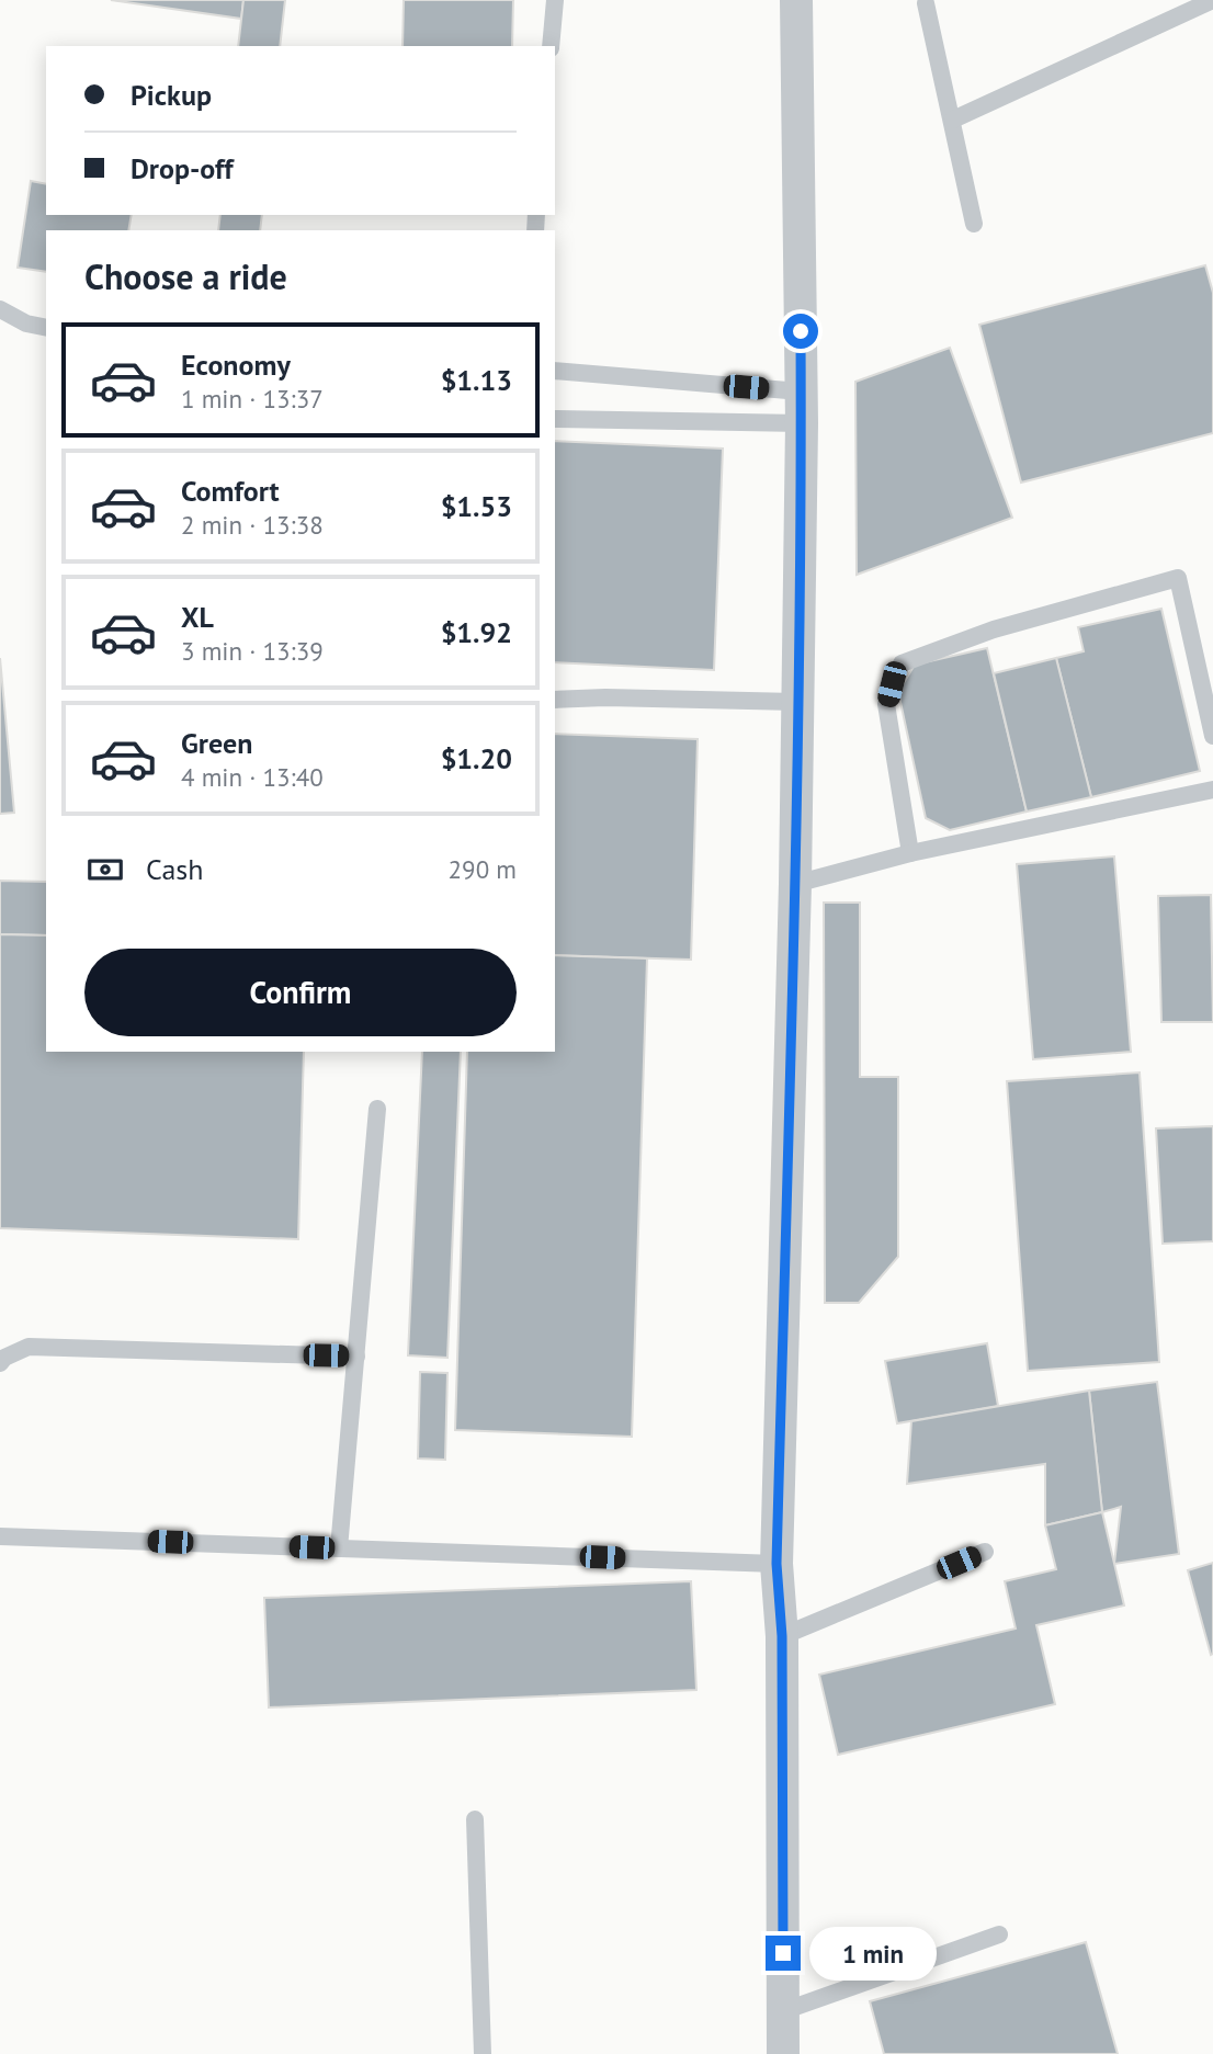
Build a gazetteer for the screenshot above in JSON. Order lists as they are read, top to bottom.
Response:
{
  "page": {
    "banner": ["Pickup", "Drop-off"],
    "heading": "Choose a ride",
    "list": [
      {
        "name": "Economy",
        "note": "1 min · 13:37",
        "value": "$1.13"
      },
      {
        "name": "Comfort",
        "note": "2 min · 13:38",
        "value": "$1.53"
      },
      {
        "name": "XL",
        "note": "3 min · 13:39",
        "value": "$1.92"
      },
      {
        "name": "Green",
        "note": "4 min · 13:40",
        "value": "$1.20"
      }
    ],
    "pay": ["Cash", "290 m"],
    "buttons": "Confirm",
    "bubble": "1 min"
  }
}
